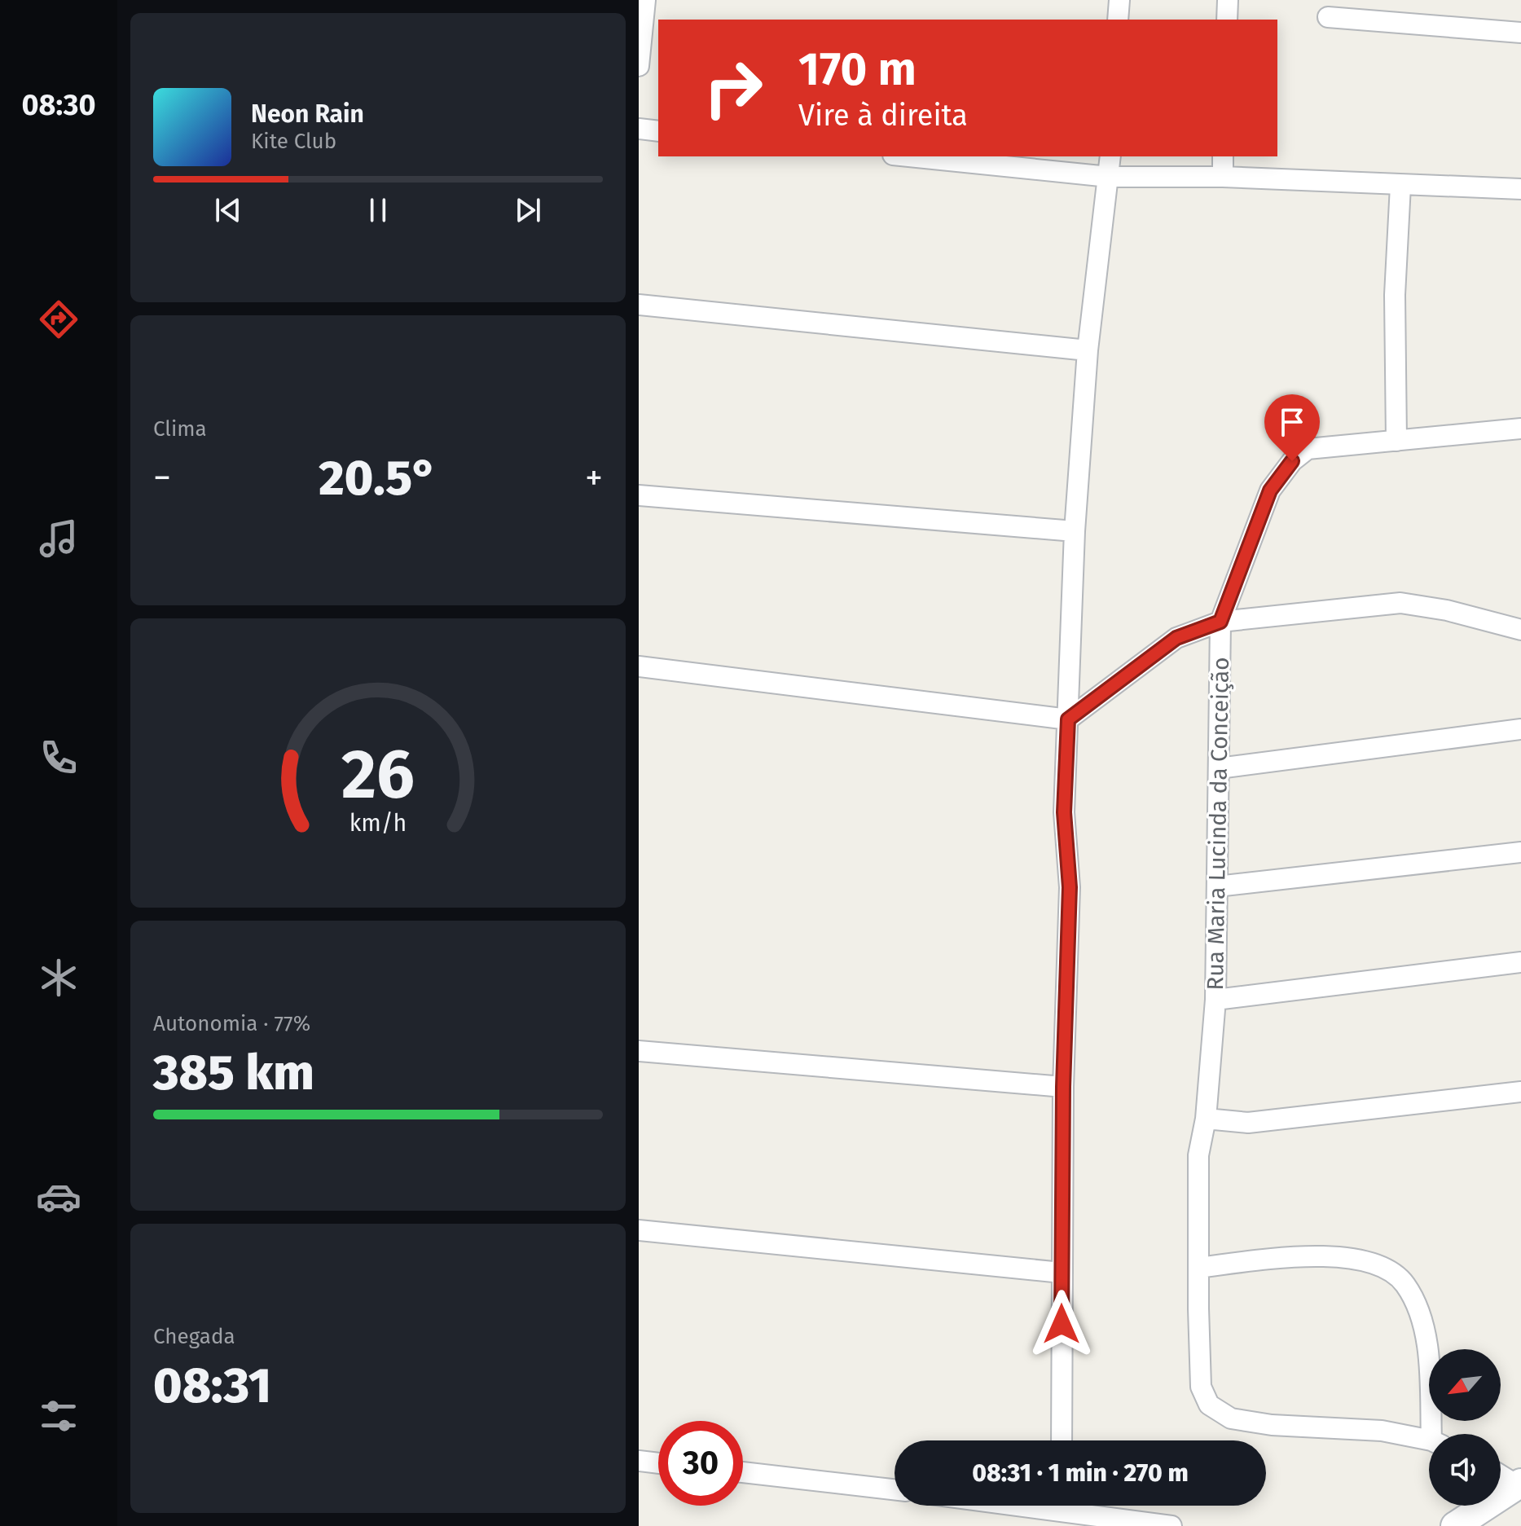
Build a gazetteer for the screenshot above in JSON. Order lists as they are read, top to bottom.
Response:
{
  "streets": {
    "street": ["Rua Maria Lucinda da Conceição"]
  },
  "north": "bottom left",
  "page": {
    "tabs": "08:30",
    "turn": ["170 m", "Vire à direita"],
    "song": ["Neon Rain", "Kite Club"],
    "tile": [
      "Clima",
      ["Autonomia · 77%", "385 km"],
      ["Chegada", "08:31"]
    ],
    "heat": ["−", "20.5°", "+"],
    "limit": "30",
    "trip": "08:31 · 1 min · 270 m",
    "gauge": ["26", "km/h"]
  }
}
